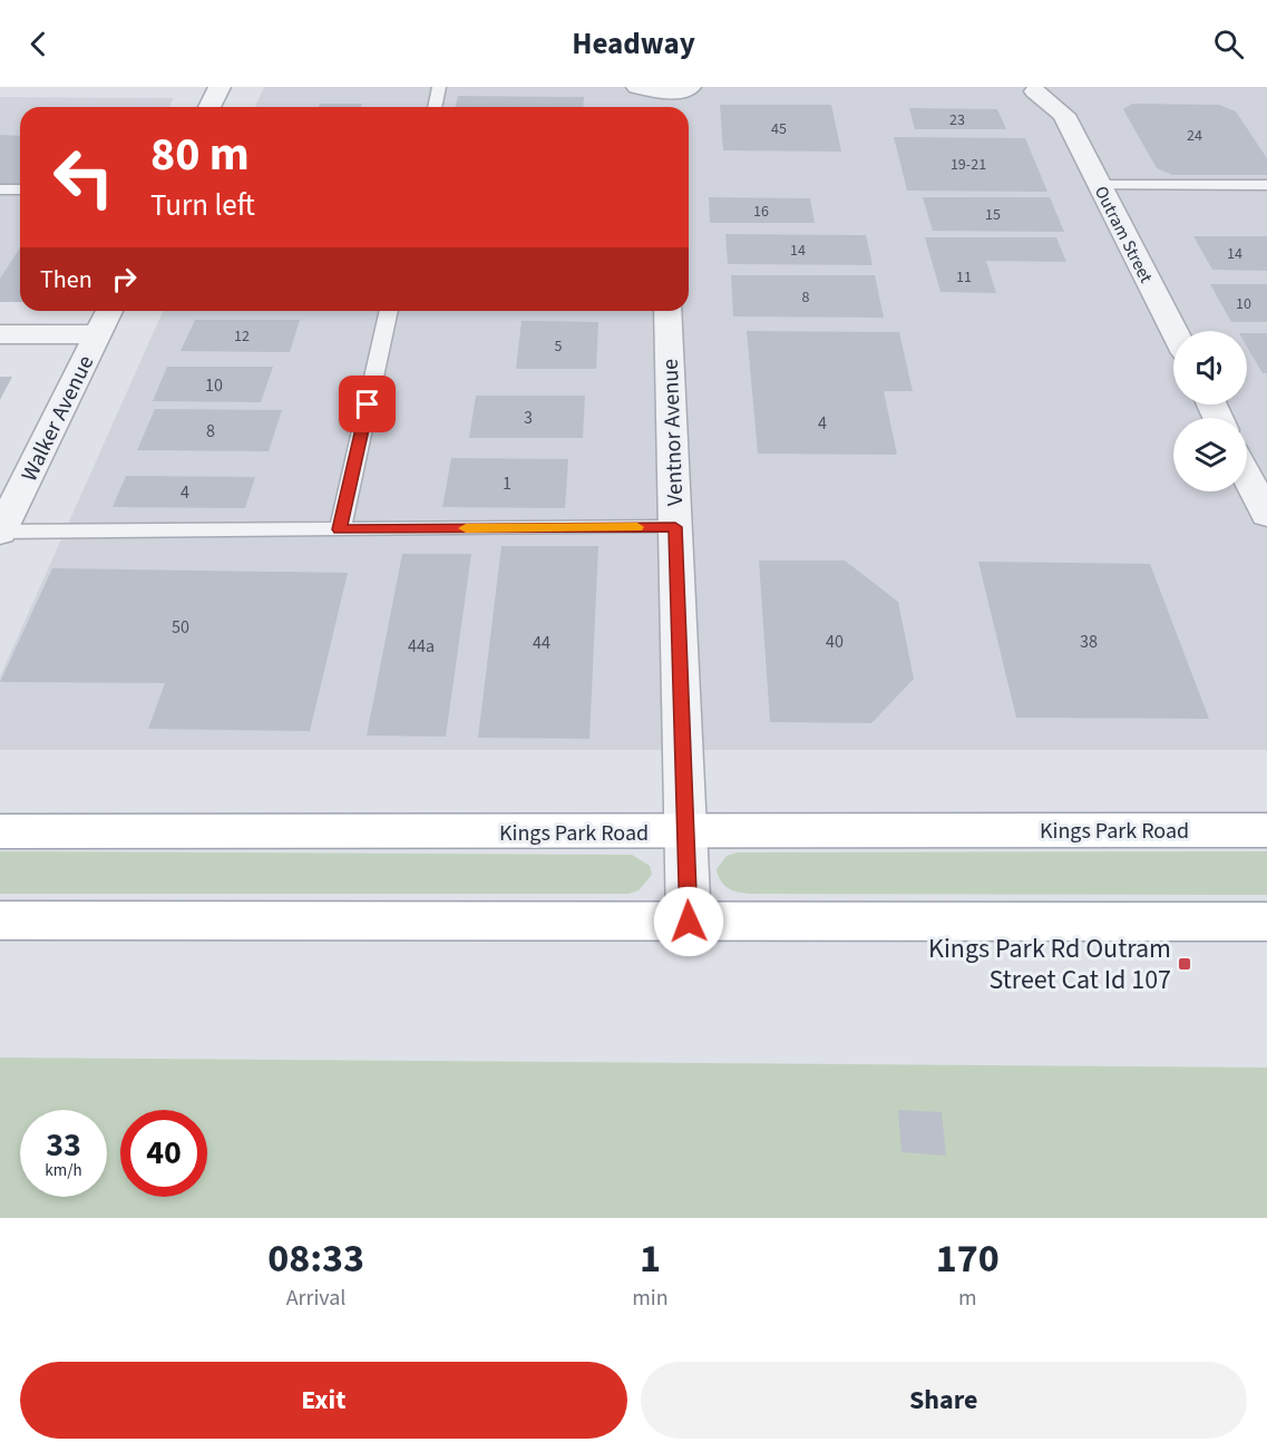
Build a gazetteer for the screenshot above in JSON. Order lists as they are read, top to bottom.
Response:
{
  "streets": {
    "main road": ["Kings Park Road"],
    "street": ["Outram Street", "Walker Avenue", "Ventnor Avenue"]
  },
  "crossings": [
    ["Ventnor Avenue", "Kings Park Road"]
  ],
  "places": {
    "transit": ["Kings Park Rd Outram Street Cat Id 107"]
  },
  "house_numbers": [
    "23",
    "45",
    "24",
    "19-21",
    "16",
    "15",
    "14",
    "14",
    "11",
    "8",
    "10",
    "12",
    "5",
    "10",
    "3",
    "4",
    "8",
    "1",
    "4",
    "50",
    "40",
    "38",
    "44",
    "44a"
  ],
  "page": {
    "header": "Headway",
    "turn": ["80 m", "Turn left"],
    "then": "Then",
    "speed": "33 km/h",
    "limit": "40",
    "eta": [
      "08:33",
      "Arrival",
      "1",
      "min",
      "170",
      "m"
    ],
    "buttons": ["Exit", "Share"]
  }
}
